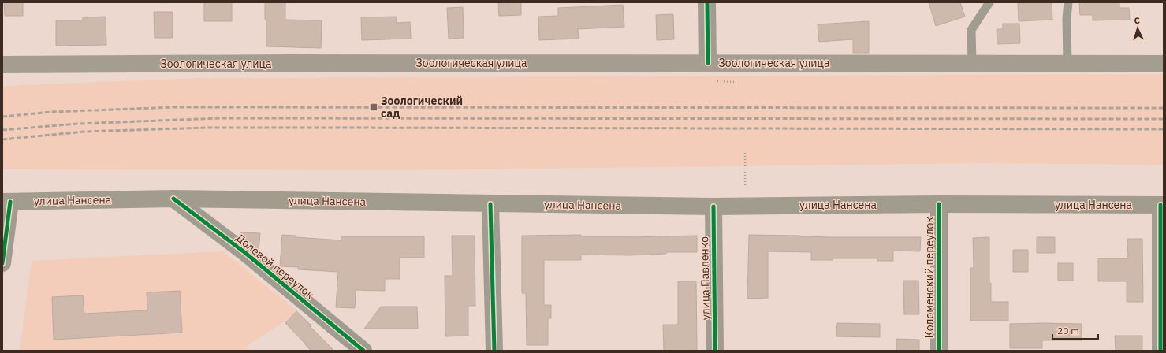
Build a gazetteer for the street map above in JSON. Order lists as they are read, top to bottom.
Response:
{
  "streets": {
    "main road": ["Зоологическая улица", "улица Нансена"],
    "street": ["Долевой переулок", "Коломенский переулок", "улица Павленко"]
  },
  "crossings": [
    ["улица Нансена", "Долевой переулок"],
    ["улица Нансена", "Коломенский переулок"],
    ["улица Нансена", "улица Павленко"]
  ],
  "places": {
    "transit": ["Зоологический сад"]
  },
  "scale_bar": "20 m",
  "north": "top"
}
